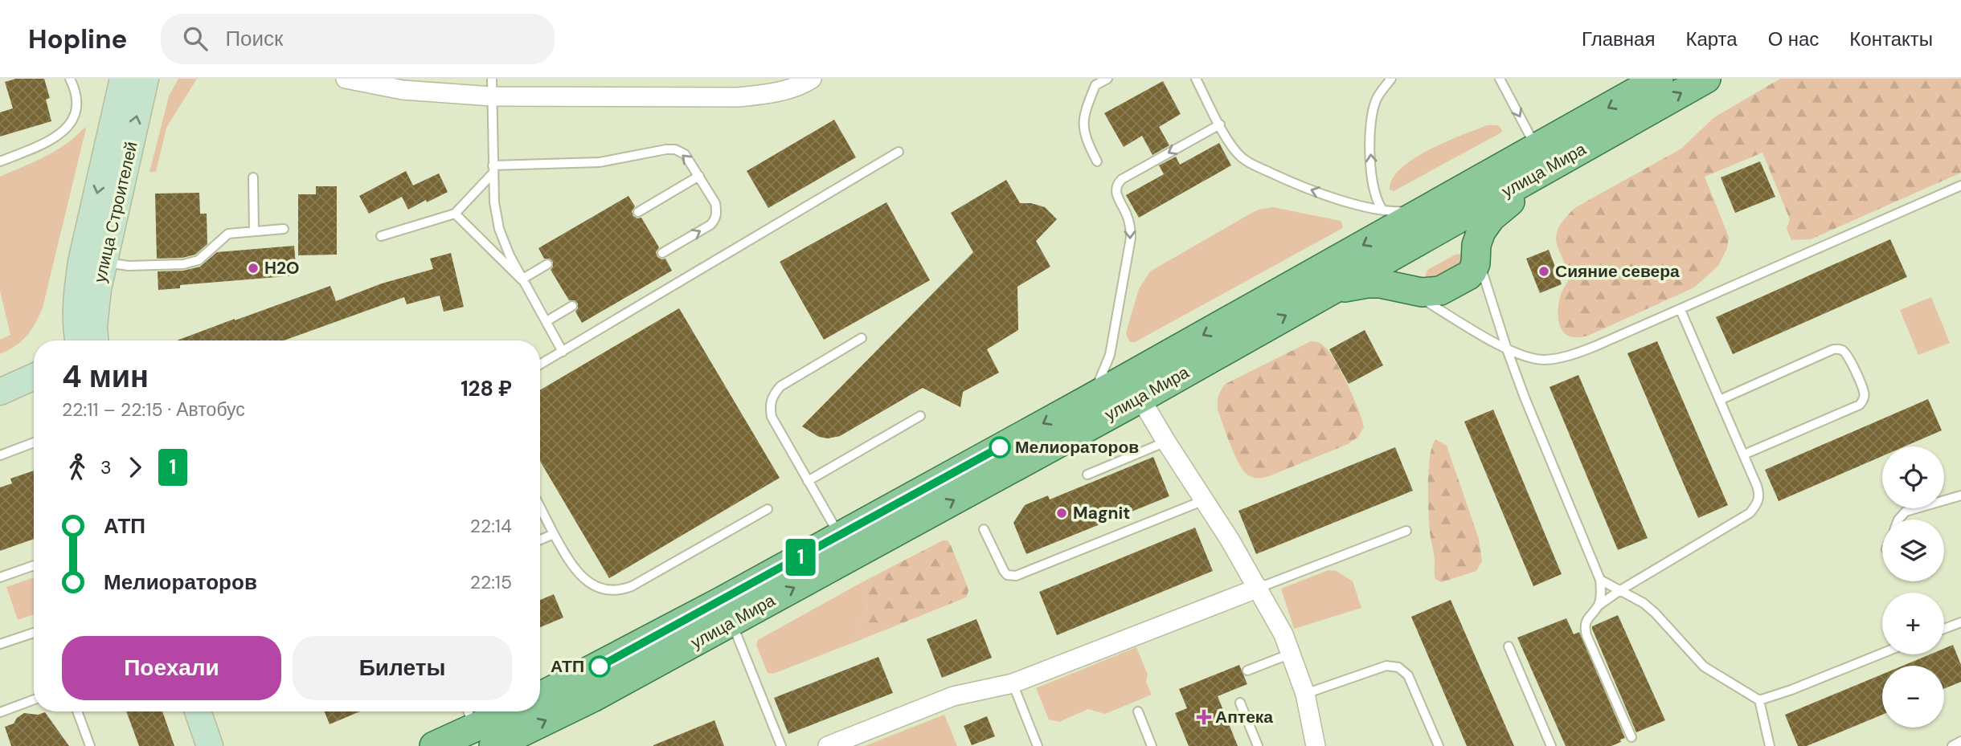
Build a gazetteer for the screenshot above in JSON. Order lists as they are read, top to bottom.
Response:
{
  "streets": {
    "main road": ["улица Мира", "улица Строителей"]
  },
  "places": {
    "other": [
      "H2O",
      "Сияние севера",
      "Мелиораторов",
      "Magnit",
      "АТП"
    ],
    "health": ["Аптека"]
  },
  "lines": ["bus line 1"],
  "page": {
    "header": "Hopline",
    "search": "Поиск",
    "nav": [
      "Главная",
      "Карта",
      "О нас",
      "Контакты"
    ],
    "on_map": "1",
    "heading": ["4 мин", "22:11 – 22:15 · Автобус", "128 ₽"],
    "legs": ["3", "1"],
    "map_buttons": ["+", "−"],
    "list": [
      {
        "name": "АТП",
        "value": "22:14"
      },
      {
        "name": "Мелиораторов",
        "value": "22:15"
      }
    ],
    "buttons": ["Поехали", "Билеты"]
  }
}
